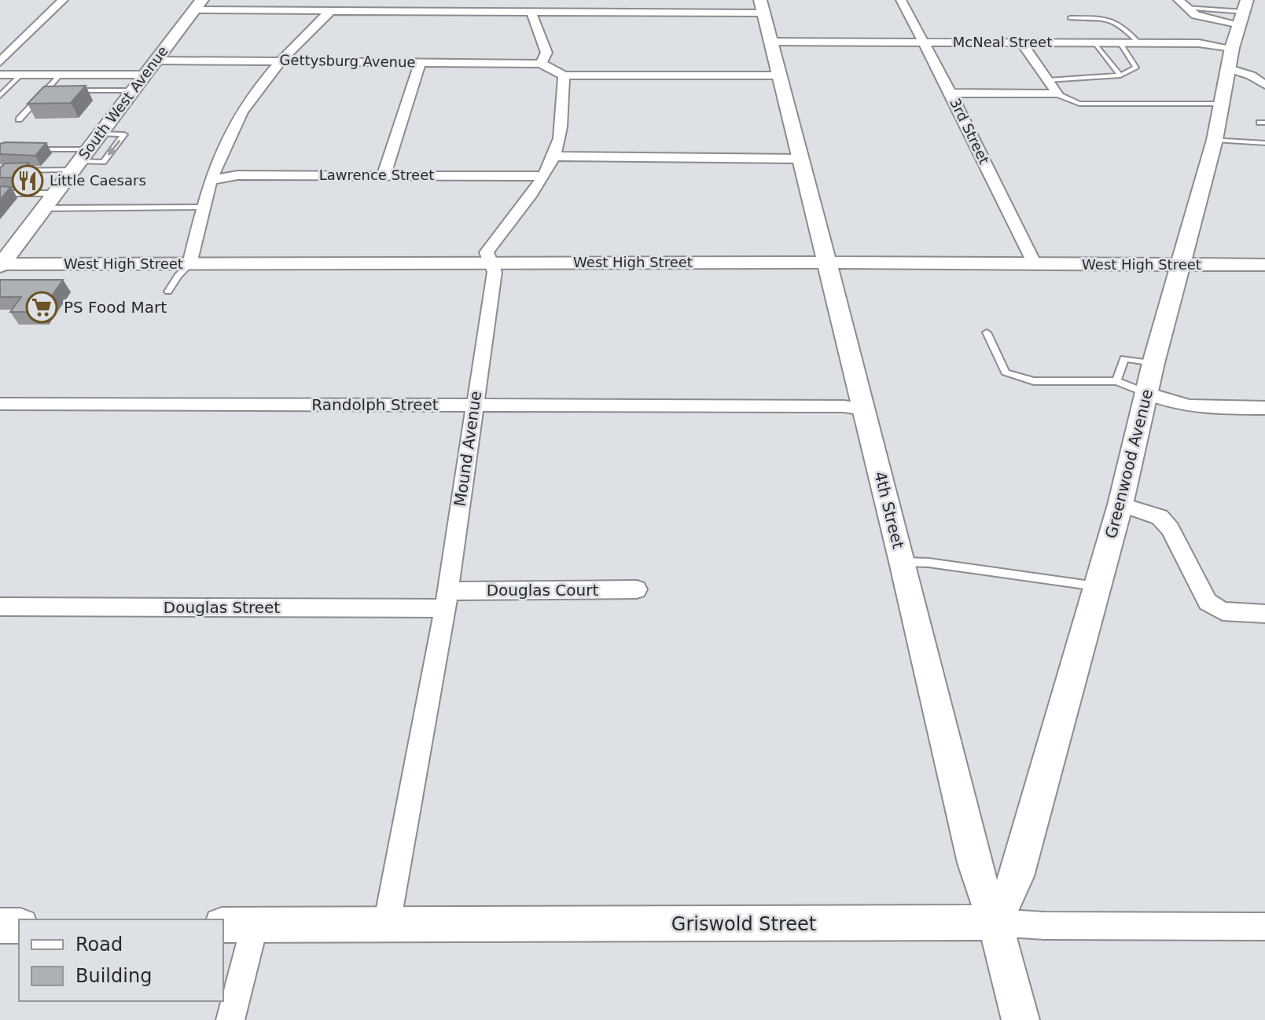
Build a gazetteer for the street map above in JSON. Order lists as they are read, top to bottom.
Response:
{
  "streets": {
    "street": [
      "McNeal Street",
      "Gettysburg Avenue",
      "South West Avenue",
      "3rd Street",
      "Lawrence Street",
      "West High Street",
      "Randolph Street",
      "Mound Avenue",
      "Greenwood Avenue",
      "4th Street",
      "Douglas Court",
      "Douglas Street",
      "Griswold Street"
    ]
  },
  "crossings": [
    ["McNeal Street", "3rd Street"],
    ["McNeal Street", "Greenwood Avenue"],
    ["McNeal Street", "4th Street"],
    ["Gettysburg Avenue", "South West Avenue"],
    ["South West Avenue", "West High Street"],
    ["3rd Street", "West High Street"],
    ["Lawrence Street", "Mound Avenue"],
    ["West High Street", "Mound Avenue"],
    ["West High Street", "Greenwood Avenue"],
    ["West High Street", "4th Street"],
    ["Randolph Street", "Mound Avenue"],
    ["Randolph Street", "4th Street"],
    ["Mound Avenue", "Douglas Court"],
    ["Mound Avenue", "Douglas Street"],
    ["Mound Avenue", "Griswold Street"],
    ["Greenwood Avenue", "4th Street"],
    ["Greenwood Avenue", "Griswold Street"],
    ["4th Street", "Griswold Street"],
    ["Douglas Court", "Douglas Street"]
  ],
  "places": {
    "restaurant": ["Little Caesars"],
    "supermarket": ["PS Food Mart"]
  },
  "legend": ["Road", "Building"]
}
